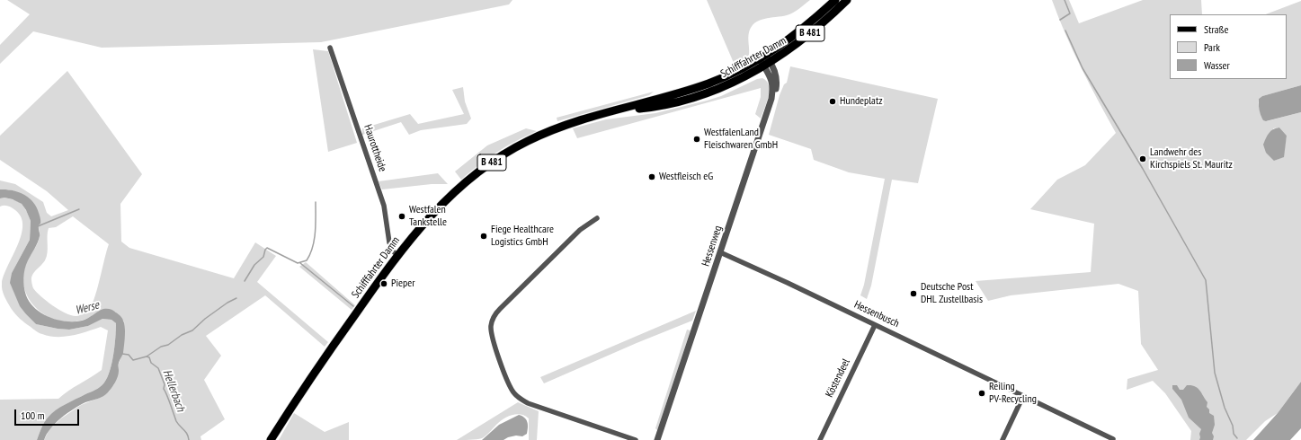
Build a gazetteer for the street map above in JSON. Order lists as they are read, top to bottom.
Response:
{
  "streets": {
    "main road": ["B 481", "Schifffahrter Damm"],
    "street": [
      "Haurottheide",
      "Hessenweg",
      "Hessenbusch",
      "Köstendeel"
    ]
  },
  "crossings": [
    ["Schifffahrter Damm", "Haurottheide"],
    ["Schifffahrter Damm", "Hessenweg"],
    ["Hessenweg", "Hessenbusch"],
    ["Hessenbusch", "Köstendeel"]
  ],
  "water": ["Werse", "Hellerbach"],
  "places": [
    "Hundeplatz",
    "WestfalenLand Fleischwaren GmbH",
    "Landwehr des Kirchspiels St. Mauritz",
    "Westfleisch eG",
    "Westfalen Tankstelle",
    "Fiege Healthcare Logistics GmbH",
    "Pieper",
    "Deutsche Post DHL Zustellbasis",
    "Reiling PV-Recycling"
  ],
  "legend": ["Straße", "Park", "Wasser"],
  "scale_bar": "100 m"
}
